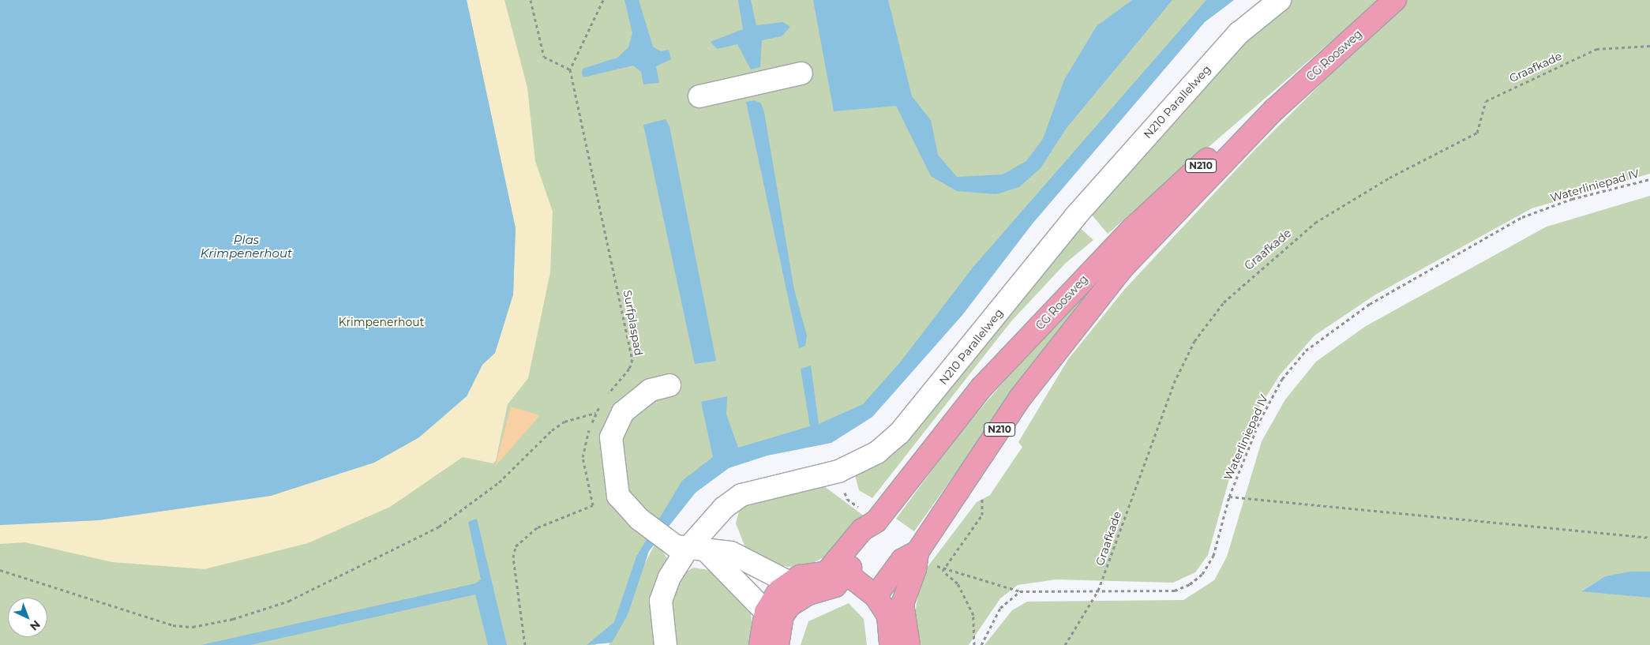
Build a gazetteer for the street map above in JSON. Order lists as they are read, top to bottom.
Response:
{
  "streets": {
    "main road": ["CG Roosweg", "N210"],
    "street": ["N210 Parallelweg"],
    "path": ["Graafkade", "Waterliniepad IV", "Surfplaspad"]
  },
  "crossings": [
    ["CG Roosweg", "N210"],
    ["Graafkade", "Waterliniepad IV"]
  ],
  "water": ["Plas Krimpenerhout"],
  "parks": ["Krimpenerhout"],
  "north": "bottom right"
}
